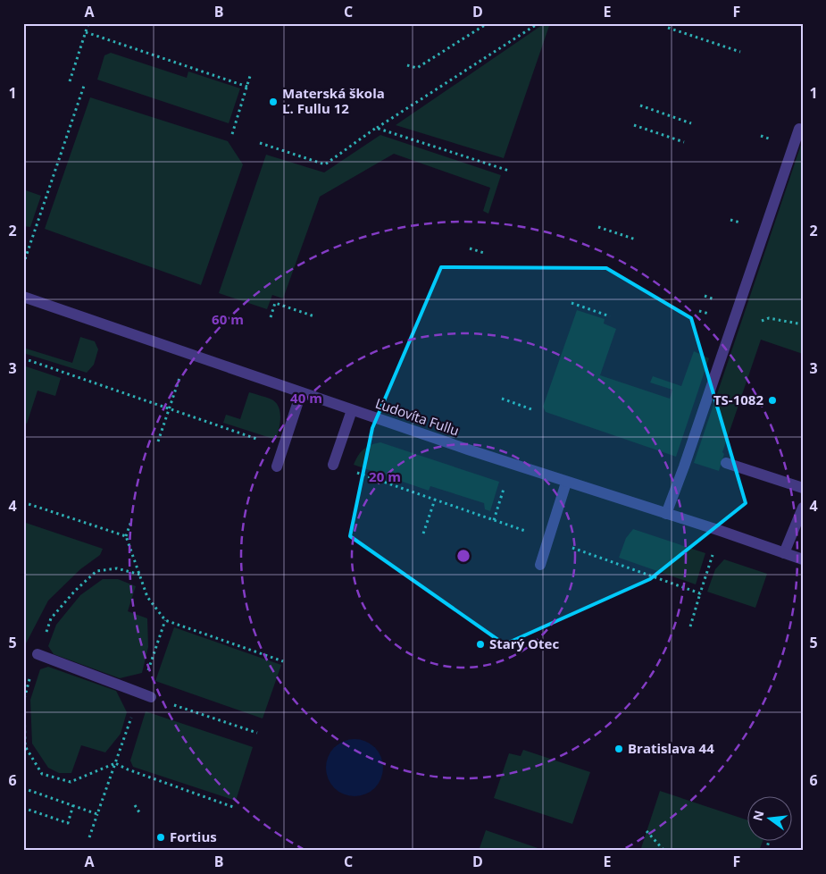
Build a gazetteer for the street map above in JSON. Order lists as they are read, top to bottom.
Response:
{
  "streets": {
    "street": ["Ľudovíta Fullu"]
  },
  "places": [
    "Materská škola Ľ. Fullu 12",
    "TS-1082",
    "Starý Otec",
    "Bratislava 44",
    "Fortius"
  ],
  "north": "left",
  "grid": {
    "columns": [
      "A",
      "B",
      "C",
      "D",
      "E",
      "F"
    ],
    "rows": [
      "1",
      "2",
      "3",
      "4",
      "5",
      "6"
    ]
  },
  "rings": ["60 m", "40 m", "20 m"]
}
